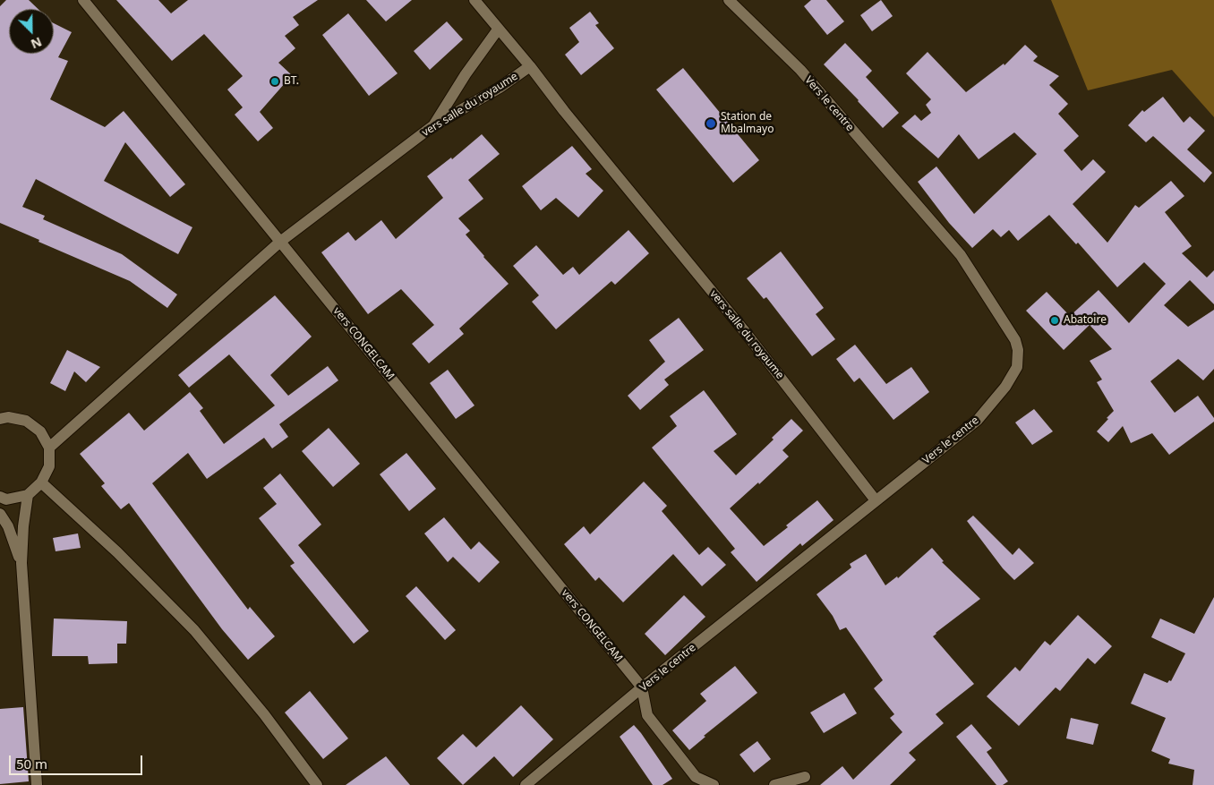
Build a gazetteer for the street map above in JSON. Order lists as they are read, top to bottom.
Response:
{
  "streets": {
    "street": ["Vers le centre", "vers salle du royaume", "vers CONGELCAM"]
  },
  "crossings": [
    ["Vers le centre", "vers salle du royaume"],
    ["Vers le centre", "vers CONGELCAM"],
    ["vers salle du royaume", "vers CONGELCAM"]
  ],
  "places": ["BT.", "Station de Mbalmayo", "Abatoire"],
  "scale_bar": "50 m",
  "north": "bottom right"
}
